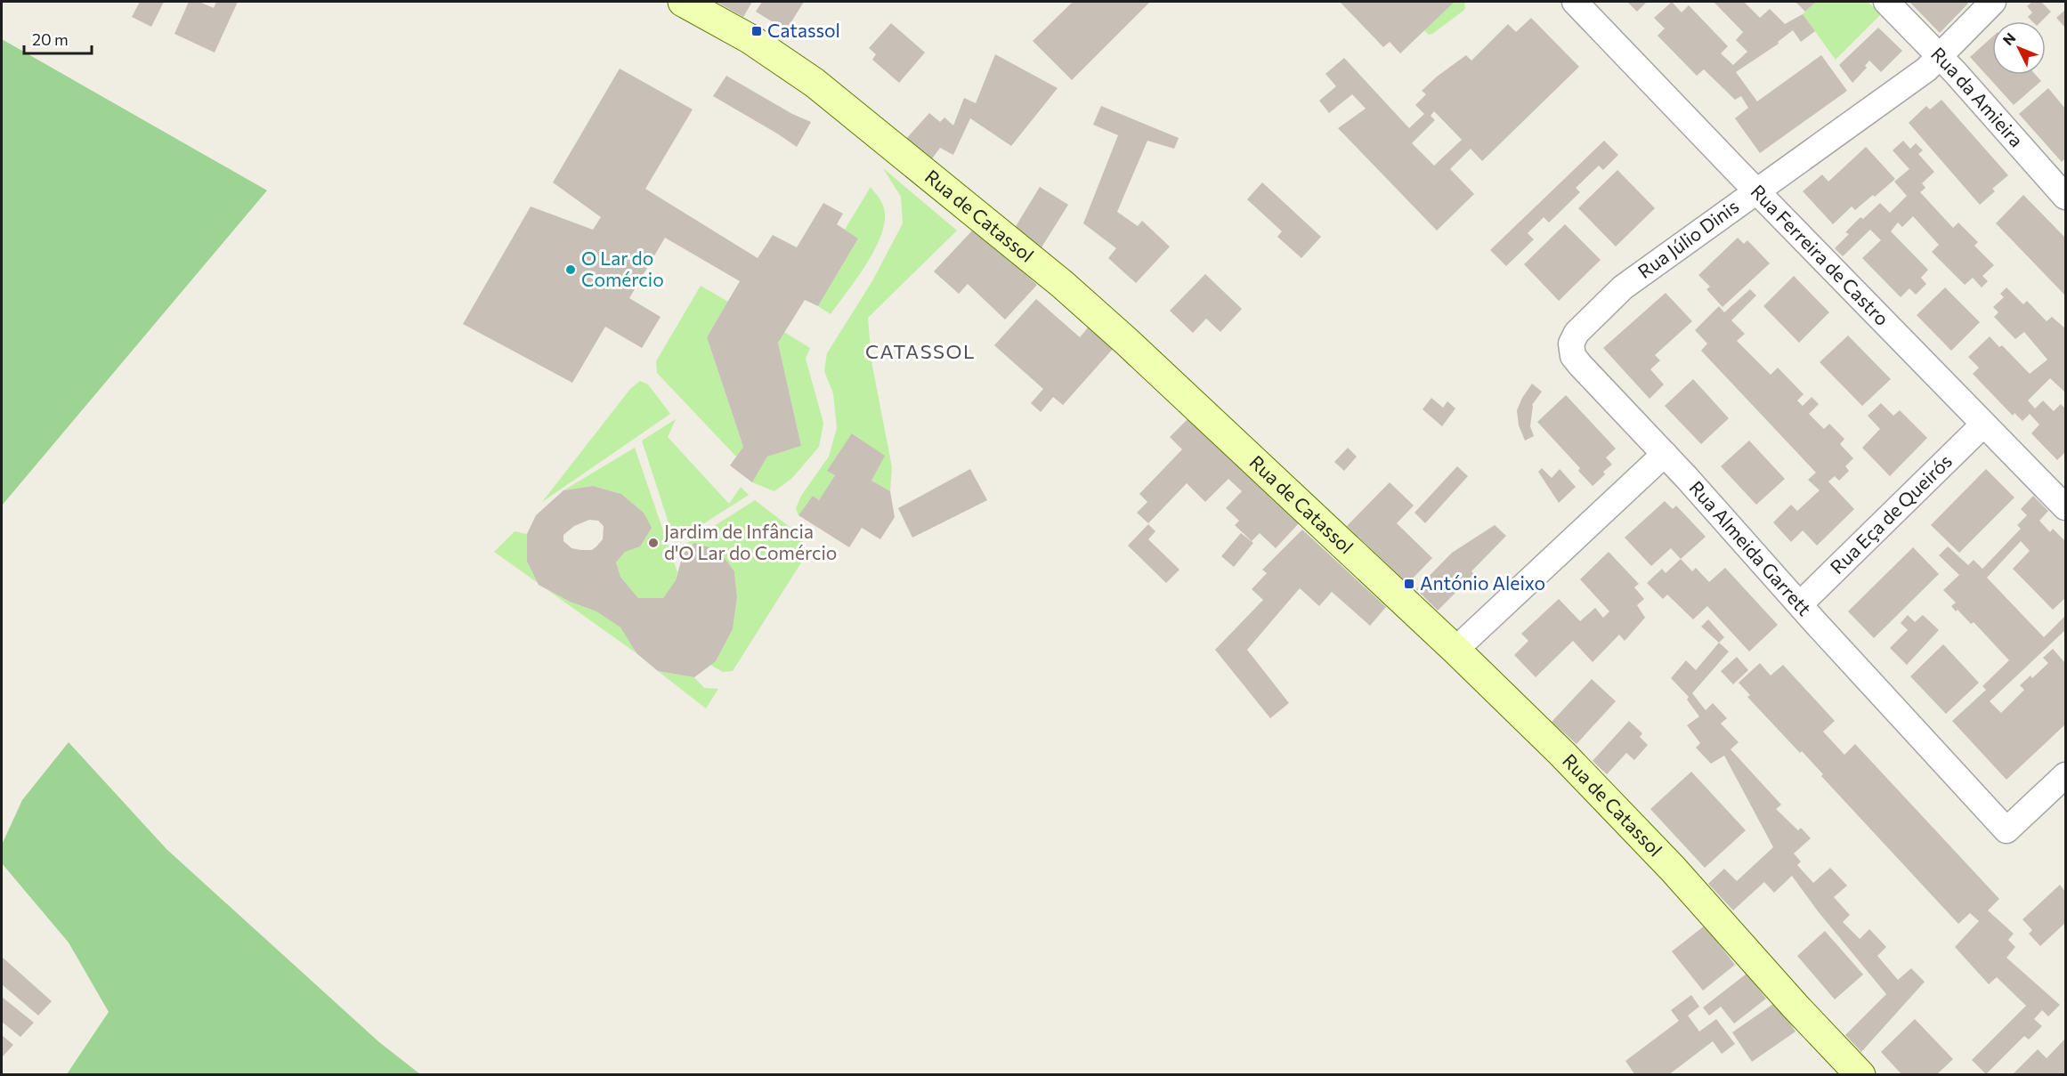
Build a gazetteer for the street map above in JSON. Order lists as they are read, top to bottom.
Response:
{
  "streets": {
    "main road": ["Rua de Catassol"],
    "street": [
      "Rua da Amieira",
      "Rua Júlio Dinis",
      "Rua Ferreira de Castro",
      "Rua Eça de Queirós",
      "Rua Almeida Garrett"
    ]
  },
  "crossings": [
    ["Rua da Amieira", "Rua Júlio Dinis"],
    ["Rua Júlio Dinis", "Rua Ferreira de Castro"],
    ["Rua Júlio Dinis", "Rua Almeida Garrett"],
    ["Rua Ferreira de Castro", "Rua Eça de Queirós"],
    ["Rua Eça de Queirós", "Rua Almeida Garrett"]
  ],
  "districts": ["CATASSOL"],
  "places": {
    "transit": ["Catassol", "António Aleixo"],
    "other": ["O Lar do Comércio", "Jardim de Infância d'O Lar do Comércio"]
  },
  "scale_bar": "20 m",
  "north": "top left"
}
